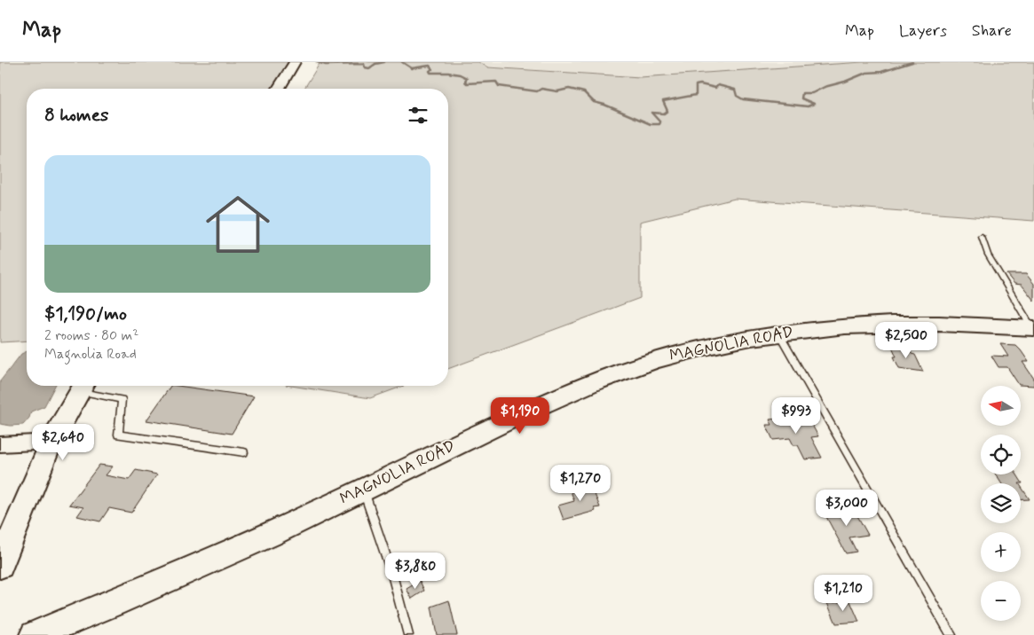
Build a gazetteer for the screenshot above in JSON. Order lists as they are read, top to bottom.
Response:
{
  "streets": {
    "main road": ["MAGNOLIA ROAD"]
  },
  "north": "left",
  "page": {
    "header": "Map",
    "nav": ["Map", "Layers", "Share"],
    "heading": "8 homes",
    "list": [
      {
        "name": "$1,190/mo",
        "note": "2 rooms · 80 m² · Magnolia Road"
      }
    ],
    "price": [
      "$2,500",
      "$1,190",
      "$993",
      "$2,640",
      "$1,270",
      "$3,000",
      "$3,880",
      "$1,210"
    ],
    "map_buttons": ["+", "−"]
  }
}
